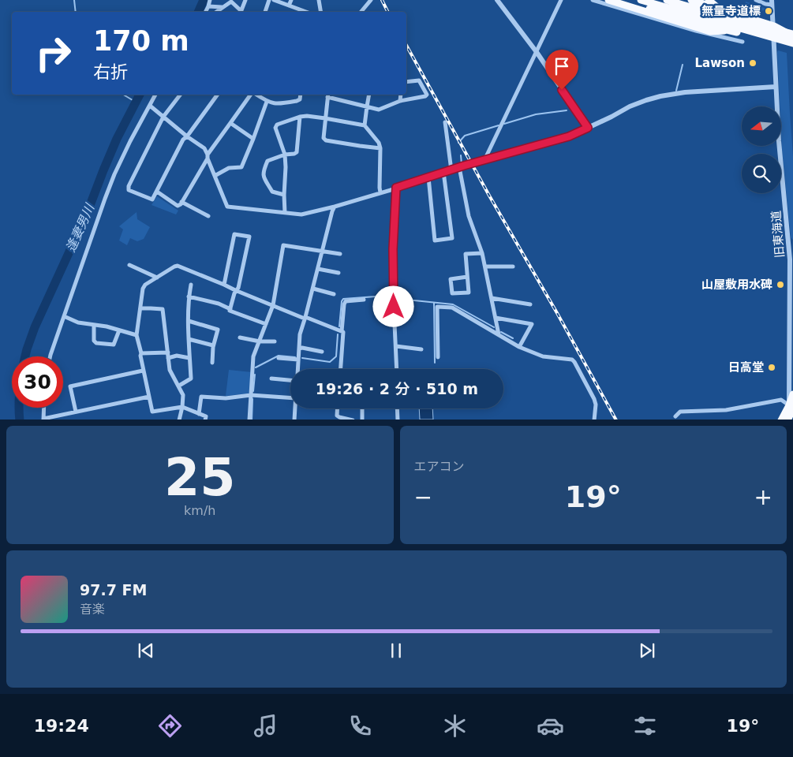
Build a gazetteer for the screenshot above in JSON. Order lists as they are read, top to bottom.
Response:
{
  "streets": {
    "street": ["旧東海道"]
  },
  "water": ["逢妻男川"],
  "places": [
    "無量寺道標",
    "Lawson",
    "山屋敷用水碑",
    "日高堂"
  ],
  "north": "left",
  "page": {
    "turn": ["170 m", "右折"],
    "limit": "30",
    "trip": "19:26 · 2 分 · 510 m",
    "tile": [
      ["25", "km/h"],
      "エアコン"
    ],
    "heat": ["−", "19°", "+"],
    "song": ["97.7 FM", "音楽"],
    "tabs": ["19:24", "19°"]
  }
}
